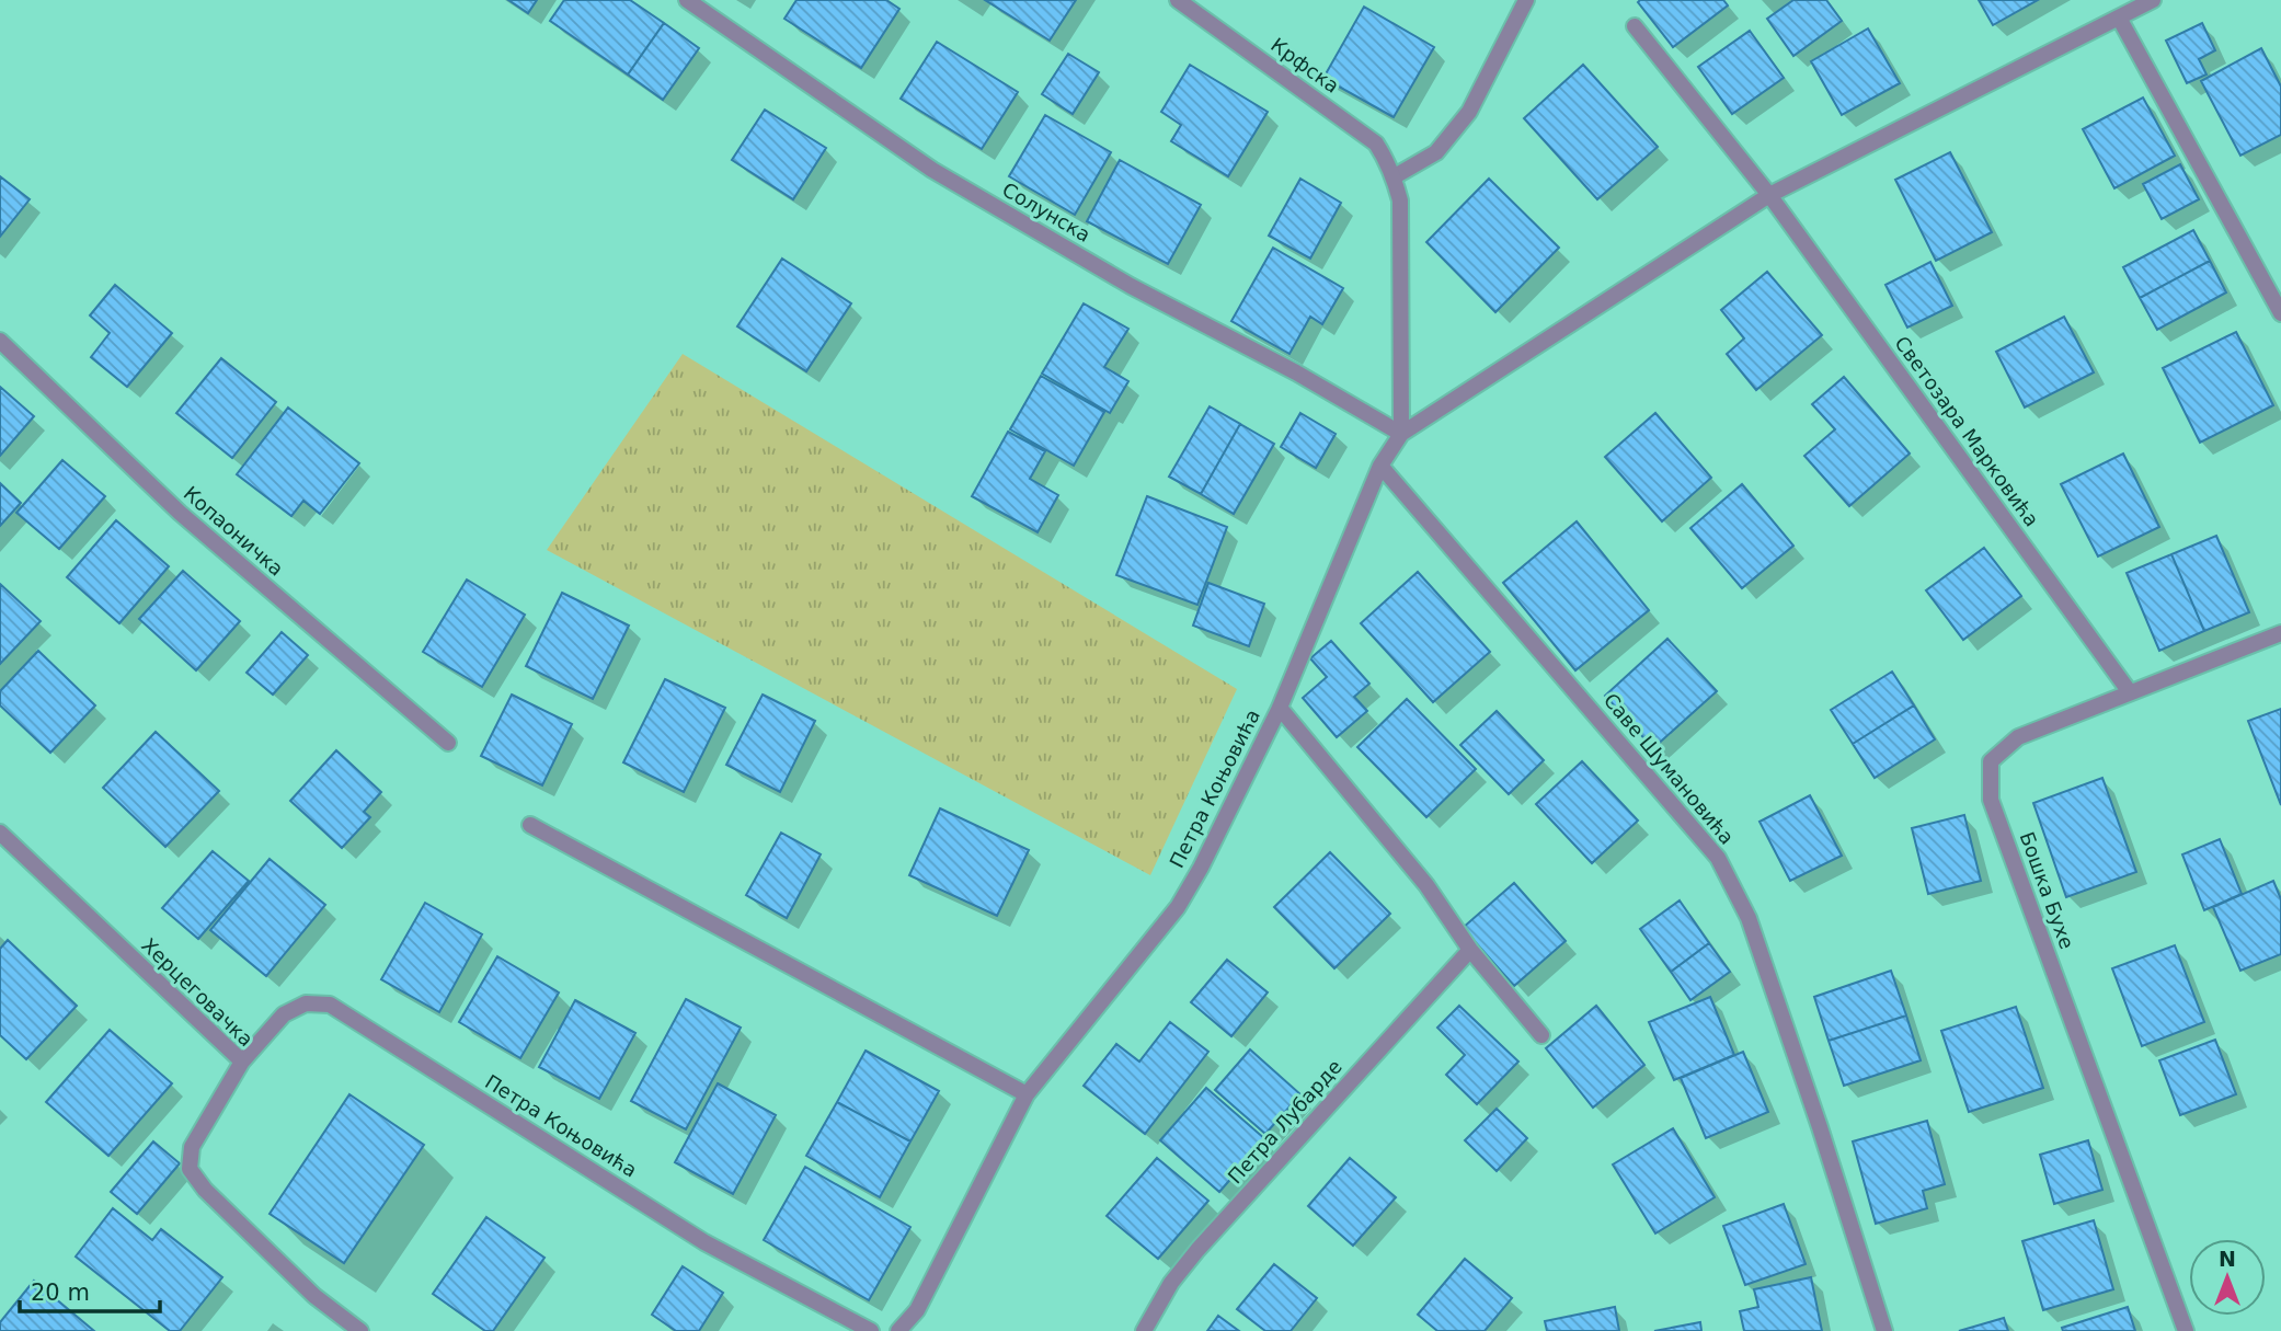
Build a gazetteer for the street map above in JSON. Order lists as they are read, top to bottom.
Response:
{
  "streets": {
    "street": [
      "Крфска",
      "Солунска",
      "Светозара Марковића",
      "Копаоничка",
      "Саве Шумановића",
      "Петра Коњовића",
      "Бошка Бухе",
      "Херцеговачка",
      "Петра Лубарде"
    ]
  },
  "crossings": [
    ["Солунска", "Петра Коњовића"],
    ["Светозара Марковића", "Бошка Бухе"],
    ["Саве Шумановића", "Петра Коњовића"],
    ["Петра Коњовића", "Херцеговачка"]
  ],
  "scale_bar": "20 m",
  "north": "top"
}
